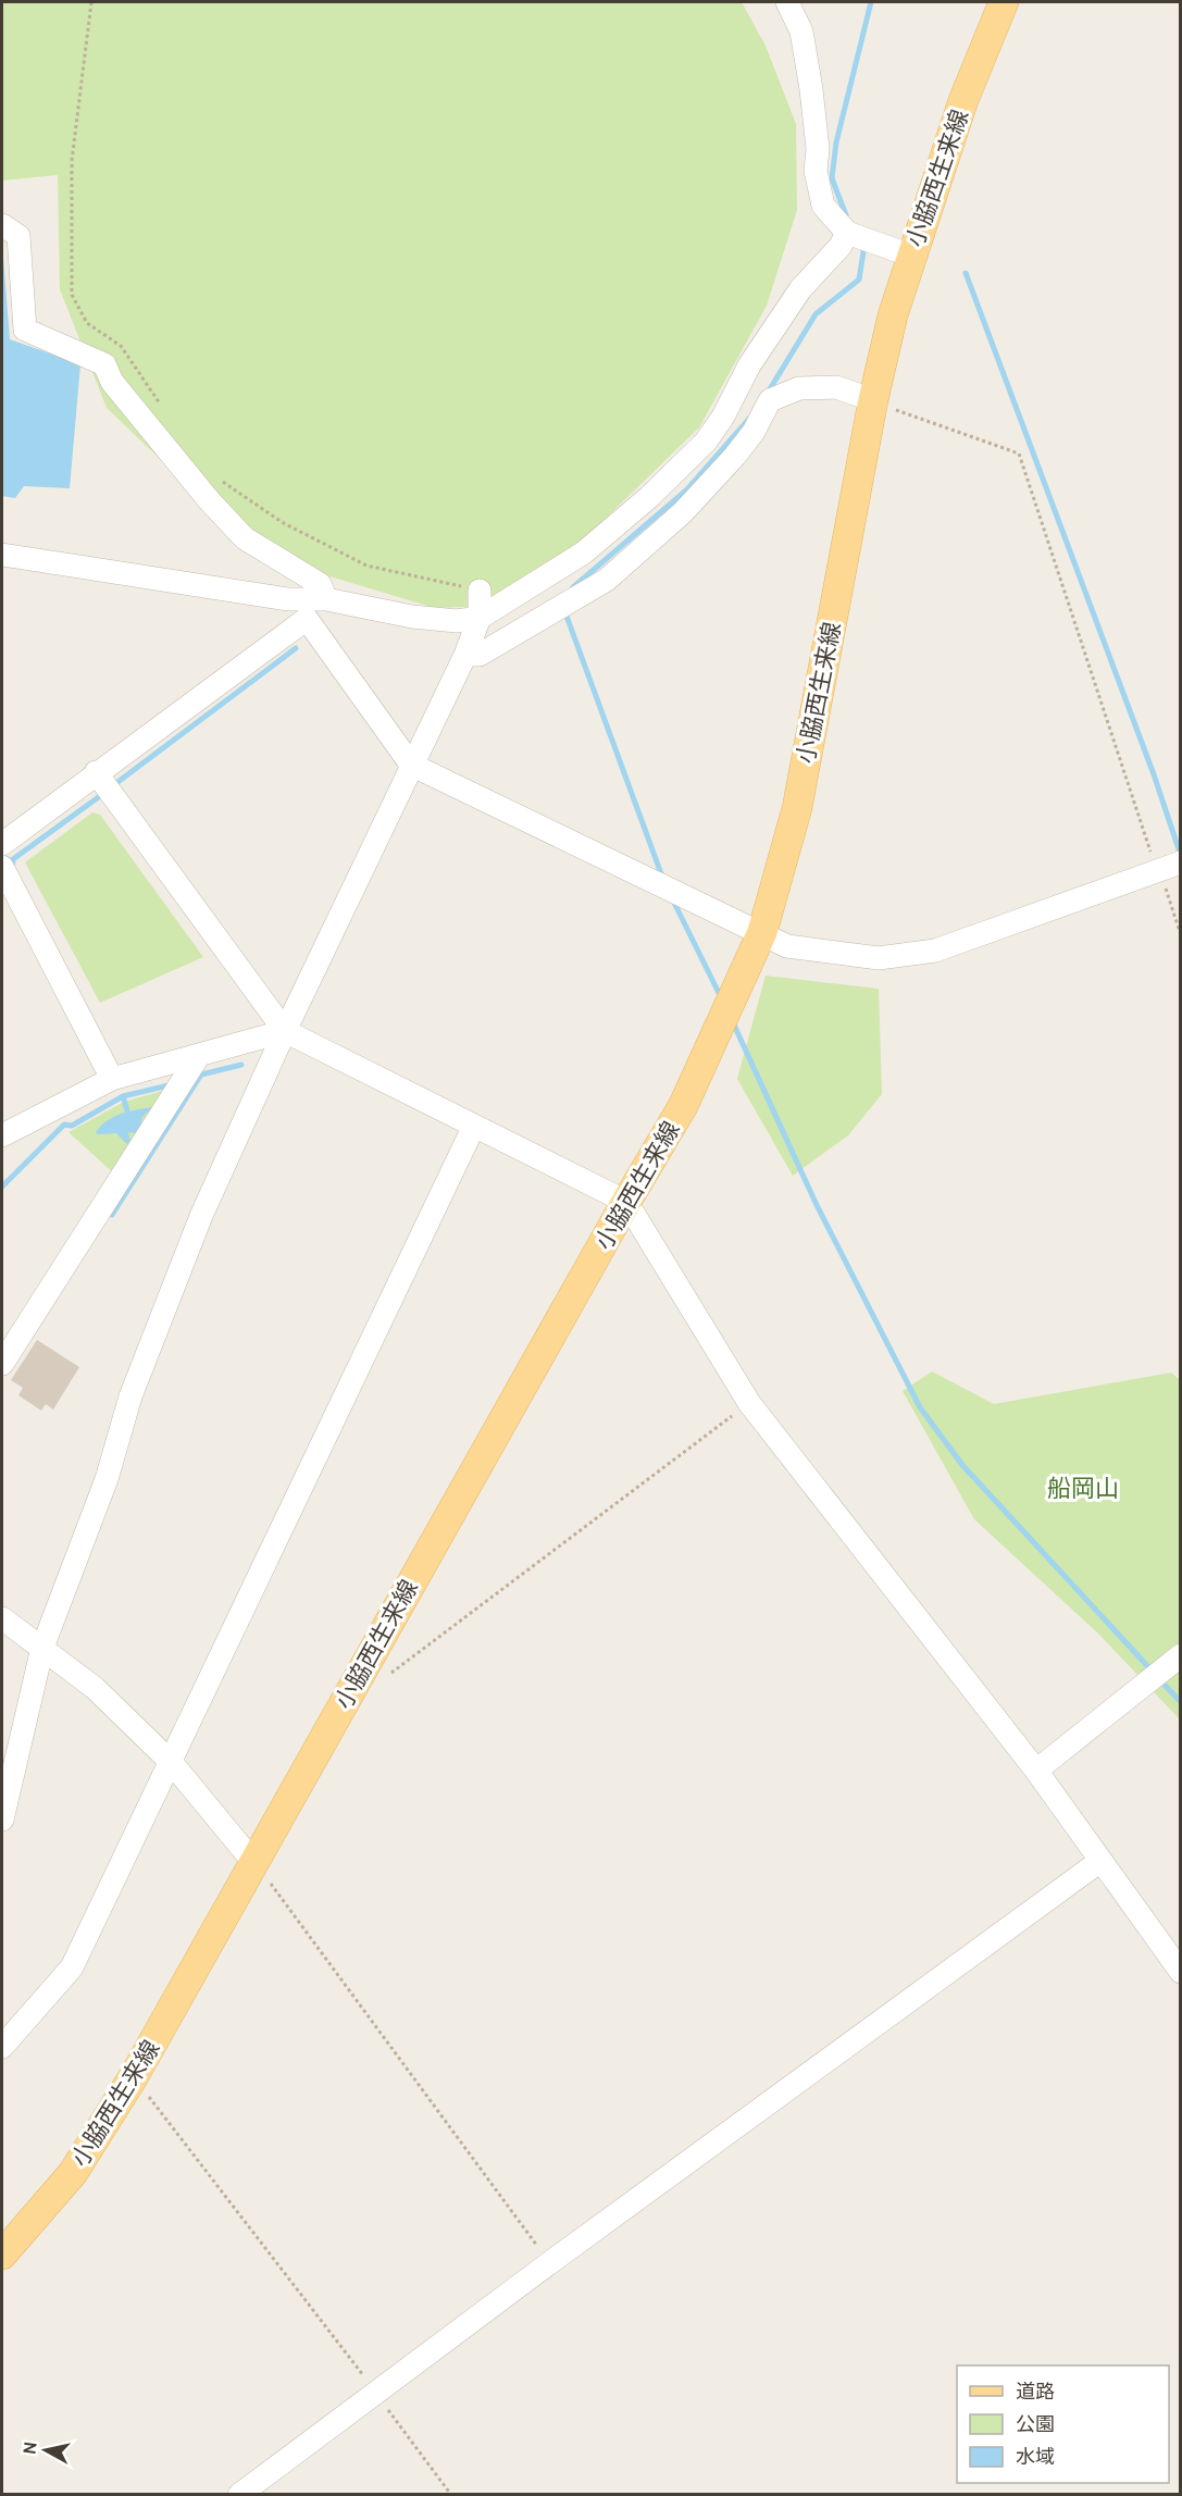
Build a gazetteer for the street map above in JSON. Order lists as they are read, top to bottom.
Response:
{
  "streets": {
    "main road": ["小脇西生来線"]
  },
  "parks": ["船岡山"],
  "legend": ["道路", "公園", "水域"],
  "north": "left"
}
